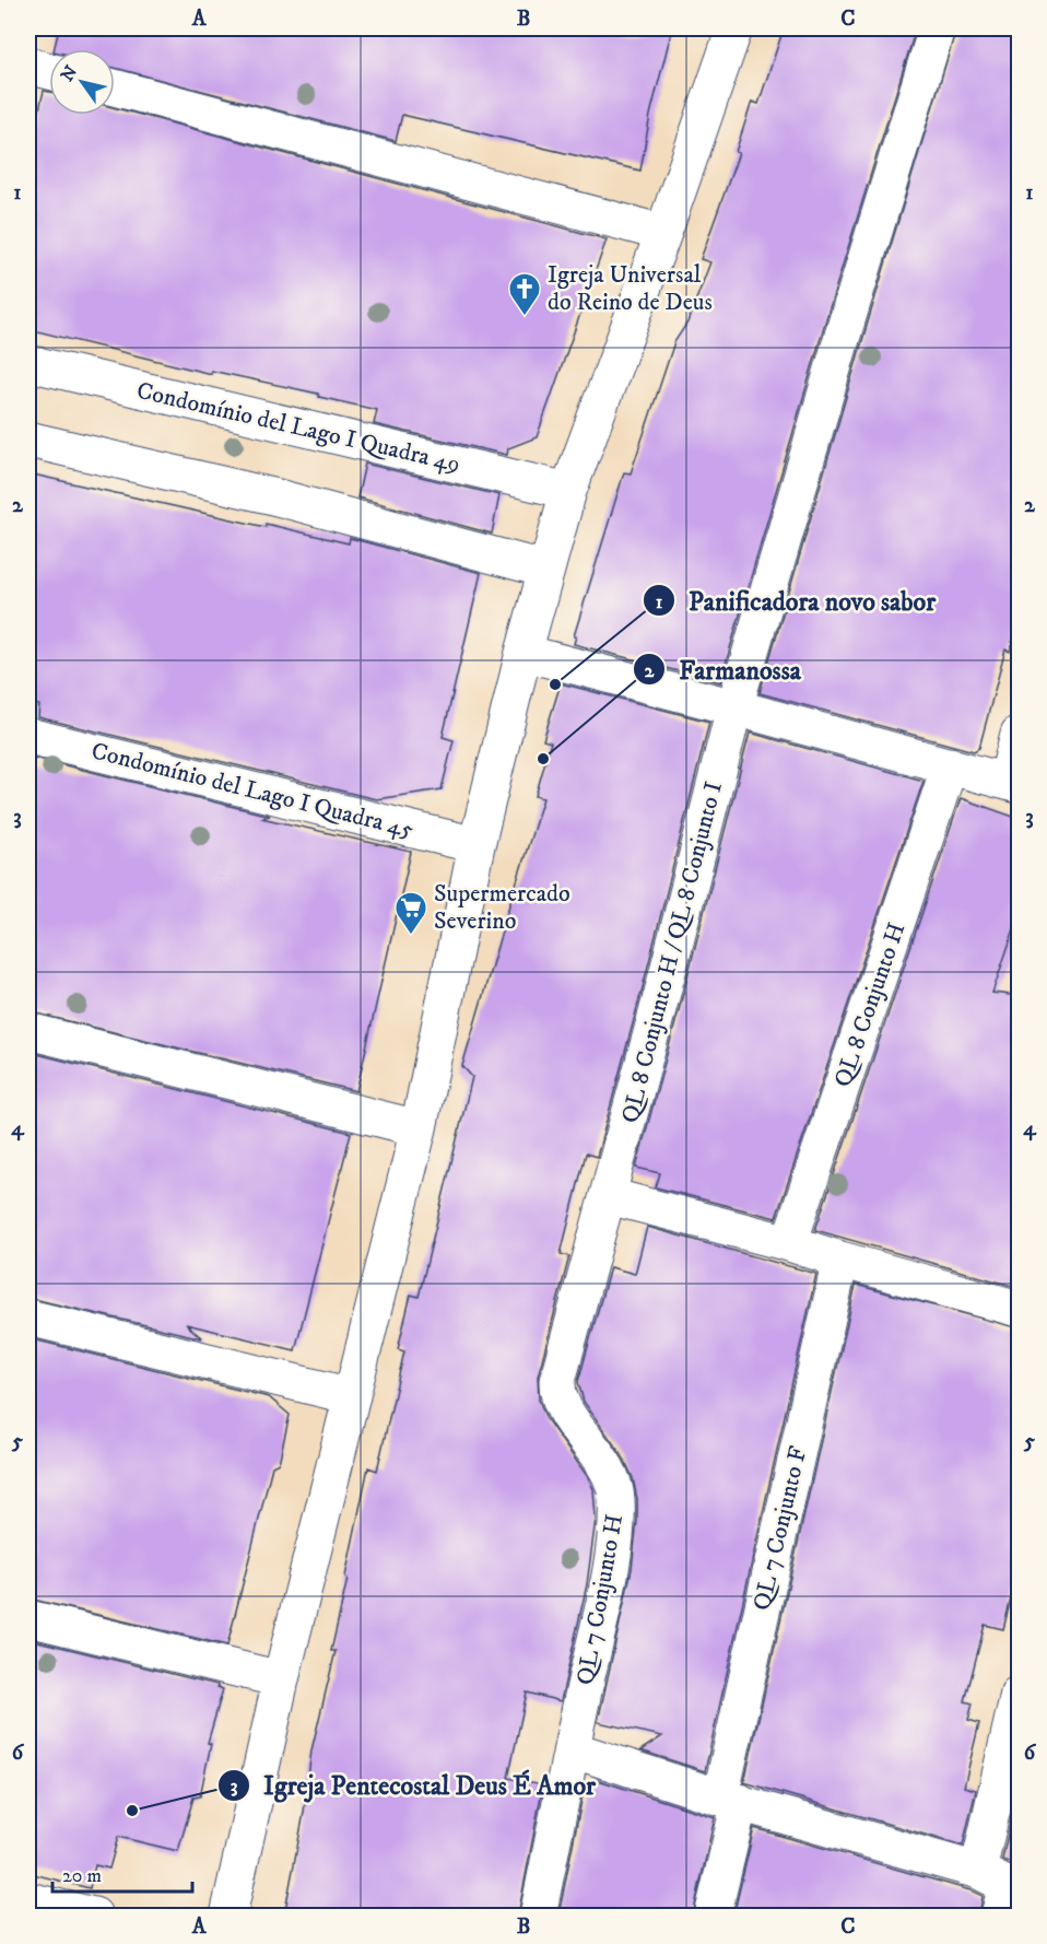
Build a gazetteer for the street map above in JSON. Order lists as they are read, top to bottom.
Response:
{
  "streets": {
    "street": [
      "Condomínio del Lago I Quadra 49",
      "Condomínio del Lago I Quadra 45",
      "QL 8 Conjunto H / QL 8 Conjunto I",
      "QL 8 Conjunto H",
      "QL 7 Conjunto F",
      "QL 7 Conjunto H"
    ]
  },
  "crossings": [
    ["QL 8 Conjunto H / QL 8 Conjunto I", "QL 7 Conjunto H"]
  ],
  "places": {
    "church": ["Igreja Universal do Reino de Deus"],
    "other": ["Panificadora novo sabor", "Farmanossa", "Igreja Pentecostal Deus É Amor"],
    "supermarket": ["Supermercado Severino"]
  },
  "scale_bar": "20 m",
  "north": "top left",
  "grid": {
    "columns": ["A", "B", "C"],
    "rows": [
      "1",
      "2",
      "3",
      "4",
      "5",
      "6"
    ]
  }
}
